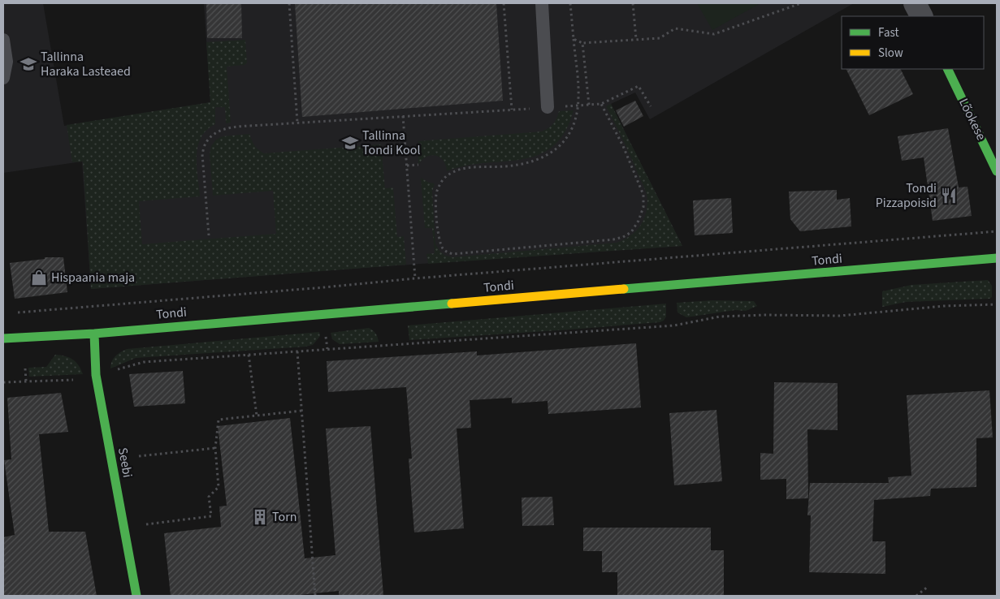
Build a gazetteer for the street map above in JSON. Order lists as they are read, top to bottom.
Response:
{
  "streets": {
    "street": ["Lõokese", "Tondi", "Seebi"]
  },
  "crossings": [
    ["Tondi", "Seebi"]
  ],
  "places": {
    "school or university": ["Tallinna Haraka Lasteaed", "Tallinna Tondi Kool"],
    "restaurant": ["Tondi Pizzapoisid"],
    "shop": ["Hispaania maja"],
    "building": ["Torn"]
  },
  "legend": ["Fast", "Slow"]
}
